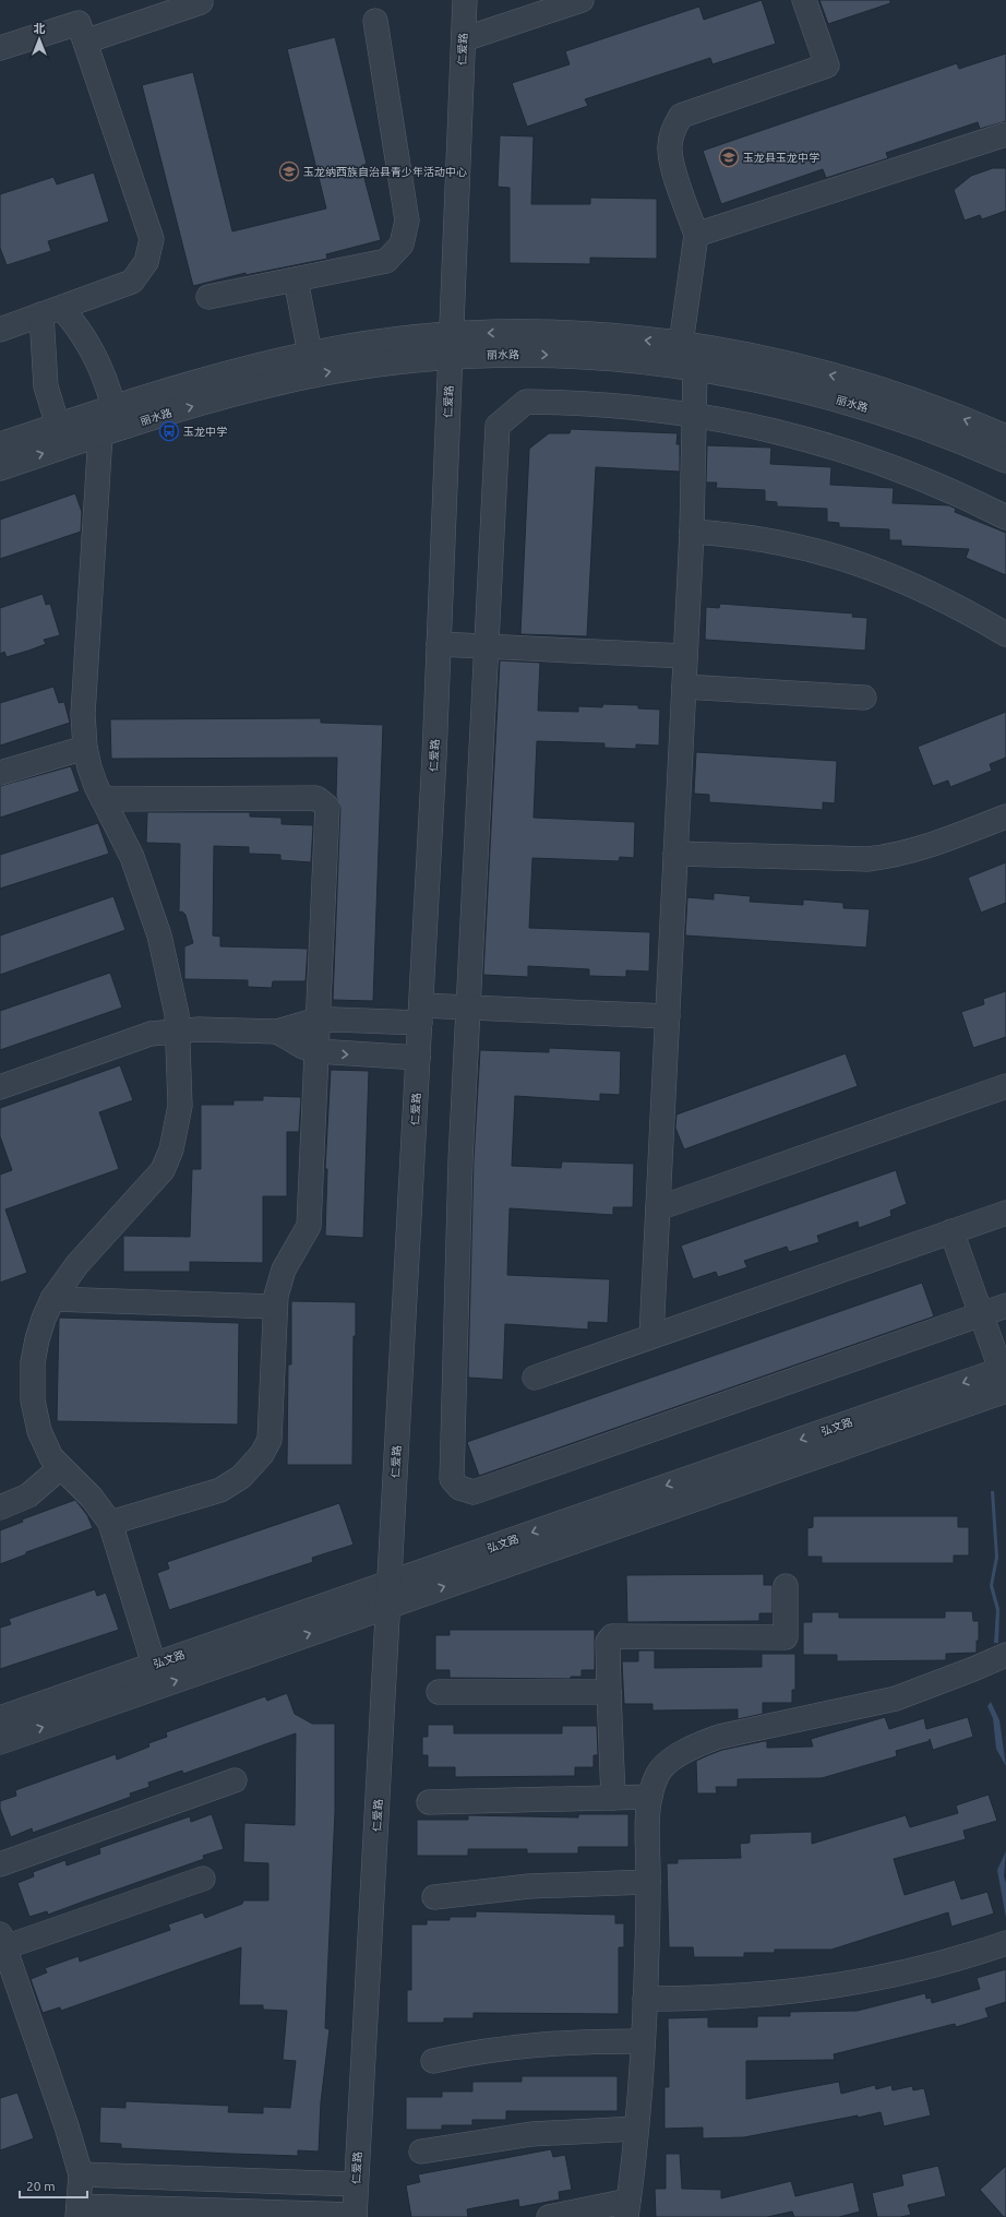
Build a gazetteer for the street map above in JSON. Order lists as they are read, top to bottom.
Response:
{
  "streets": {
    "street": ["仁爱路", "丽水路", "弘文路"]
  },
  "crossings": [
    ["仁爱路", "丽水路"],
    ["仁爱路", "弘文路"]
  ],
  "places": {
    "school or university": ["玉龙县玉龙中学", "玉龙纳西族自治县青少年活动中心"],
    "bus stop": ["玉龙中学"]
  },
  "scale_bar": "20 m",
  "north": "top"
}
